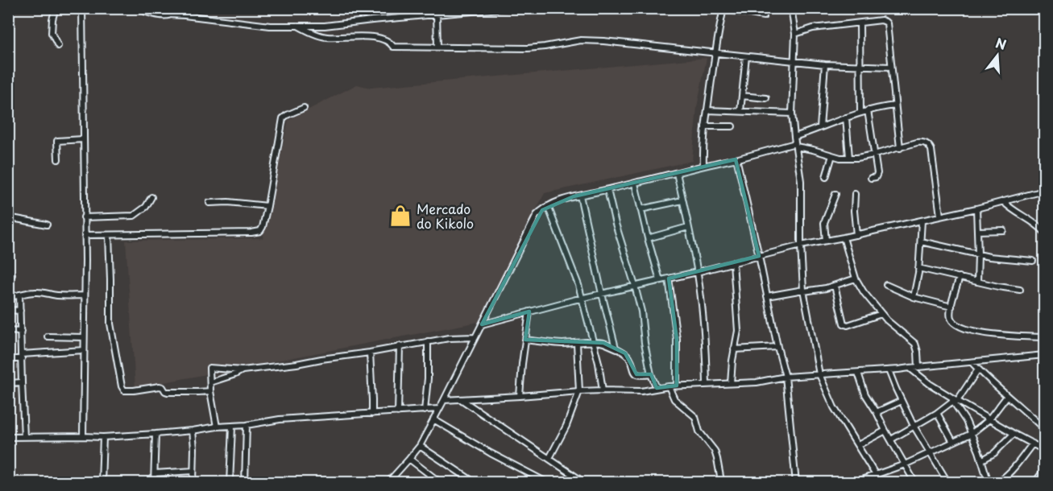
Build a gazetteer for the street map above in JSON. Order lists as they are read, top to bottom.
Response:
{
  "places": {
    "shop": ["Mercado do Kikolo"]
  },
  "north": "top"
}
